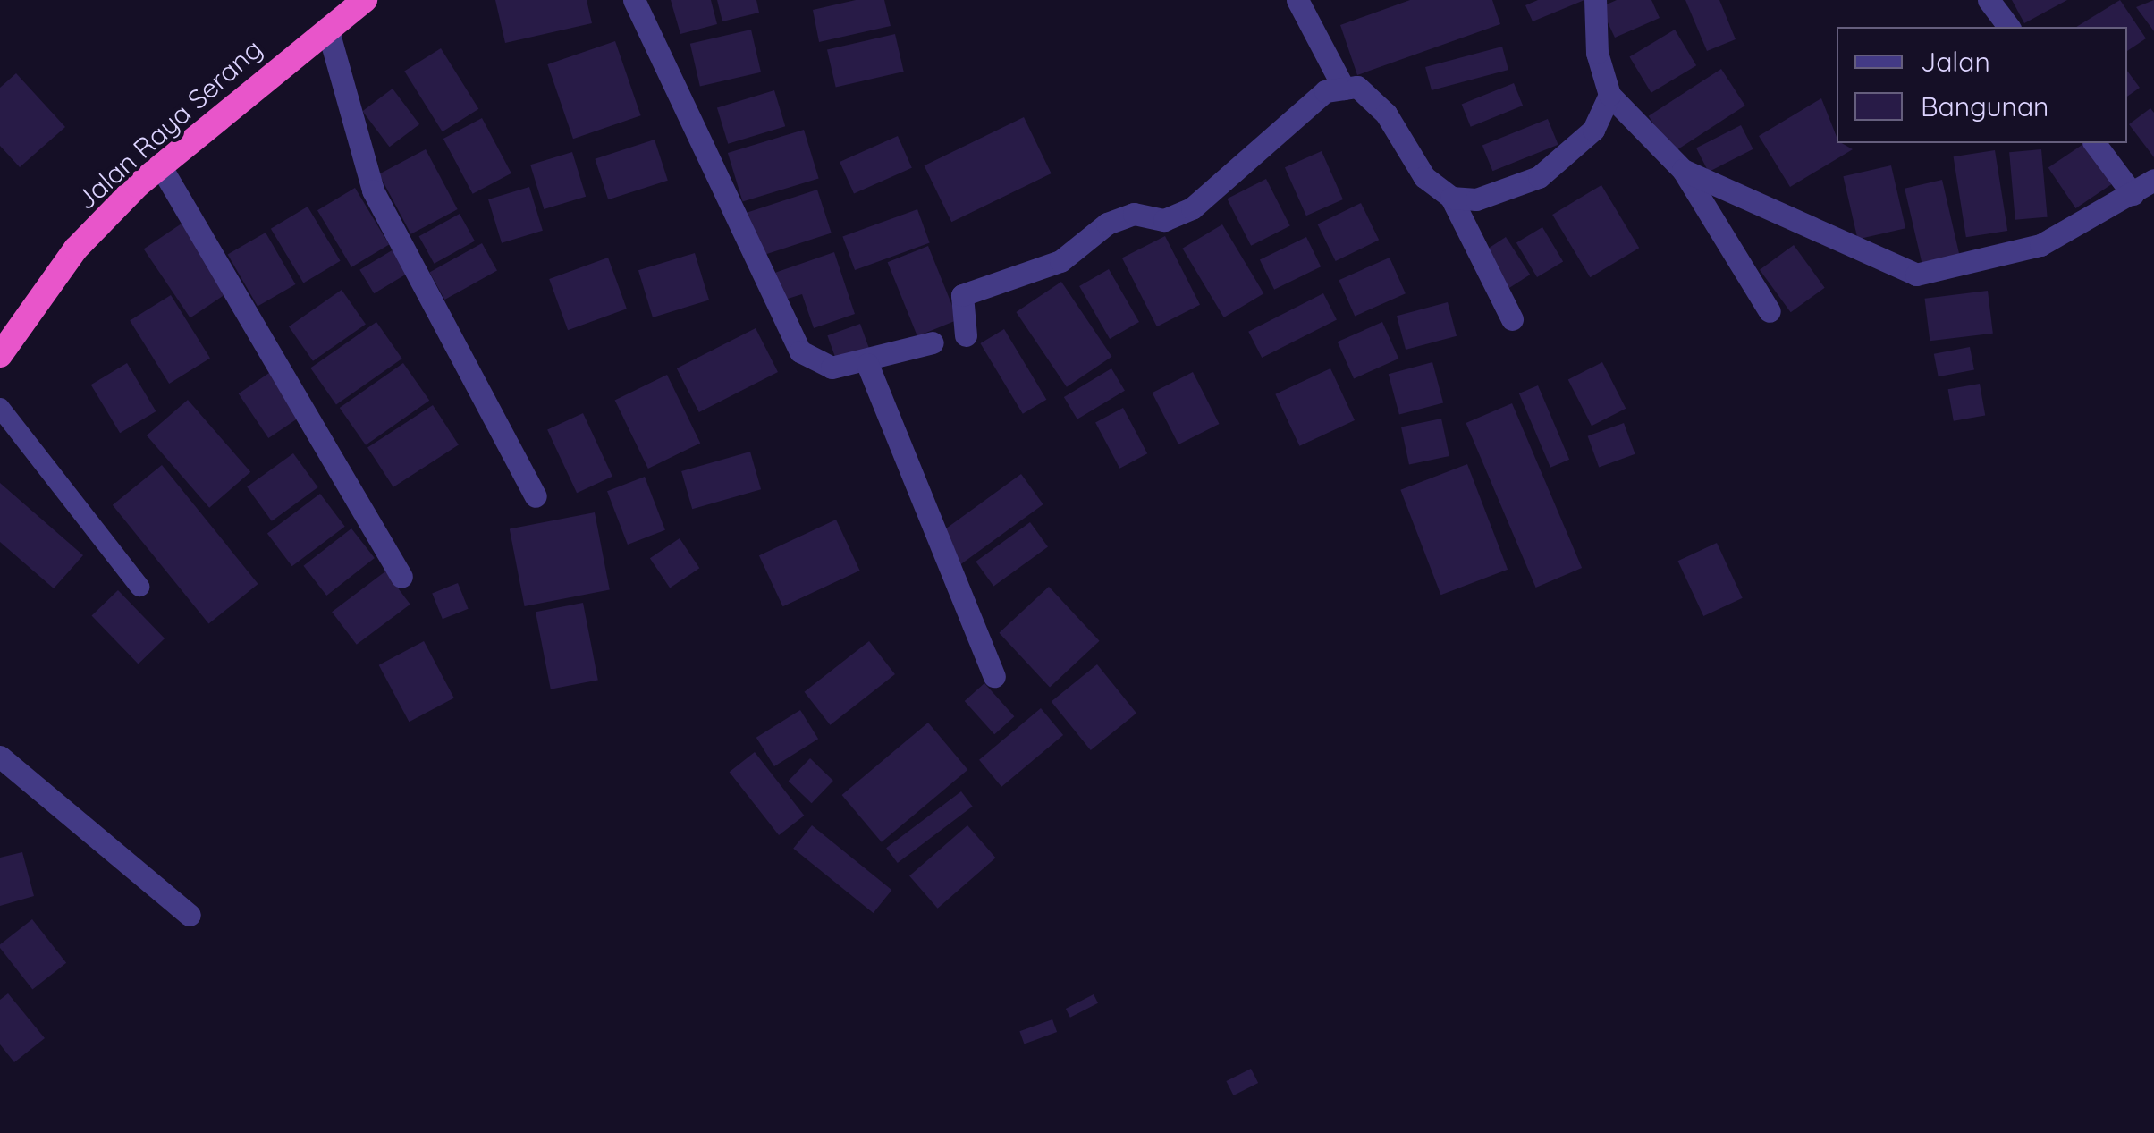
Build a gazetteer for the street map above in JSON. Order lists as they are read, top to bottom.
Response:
{
  "streets": {
    "highway": ["Jalan Raya Serang"]
  },
  "legend": ["Jalan", "Bangunan"]
}
